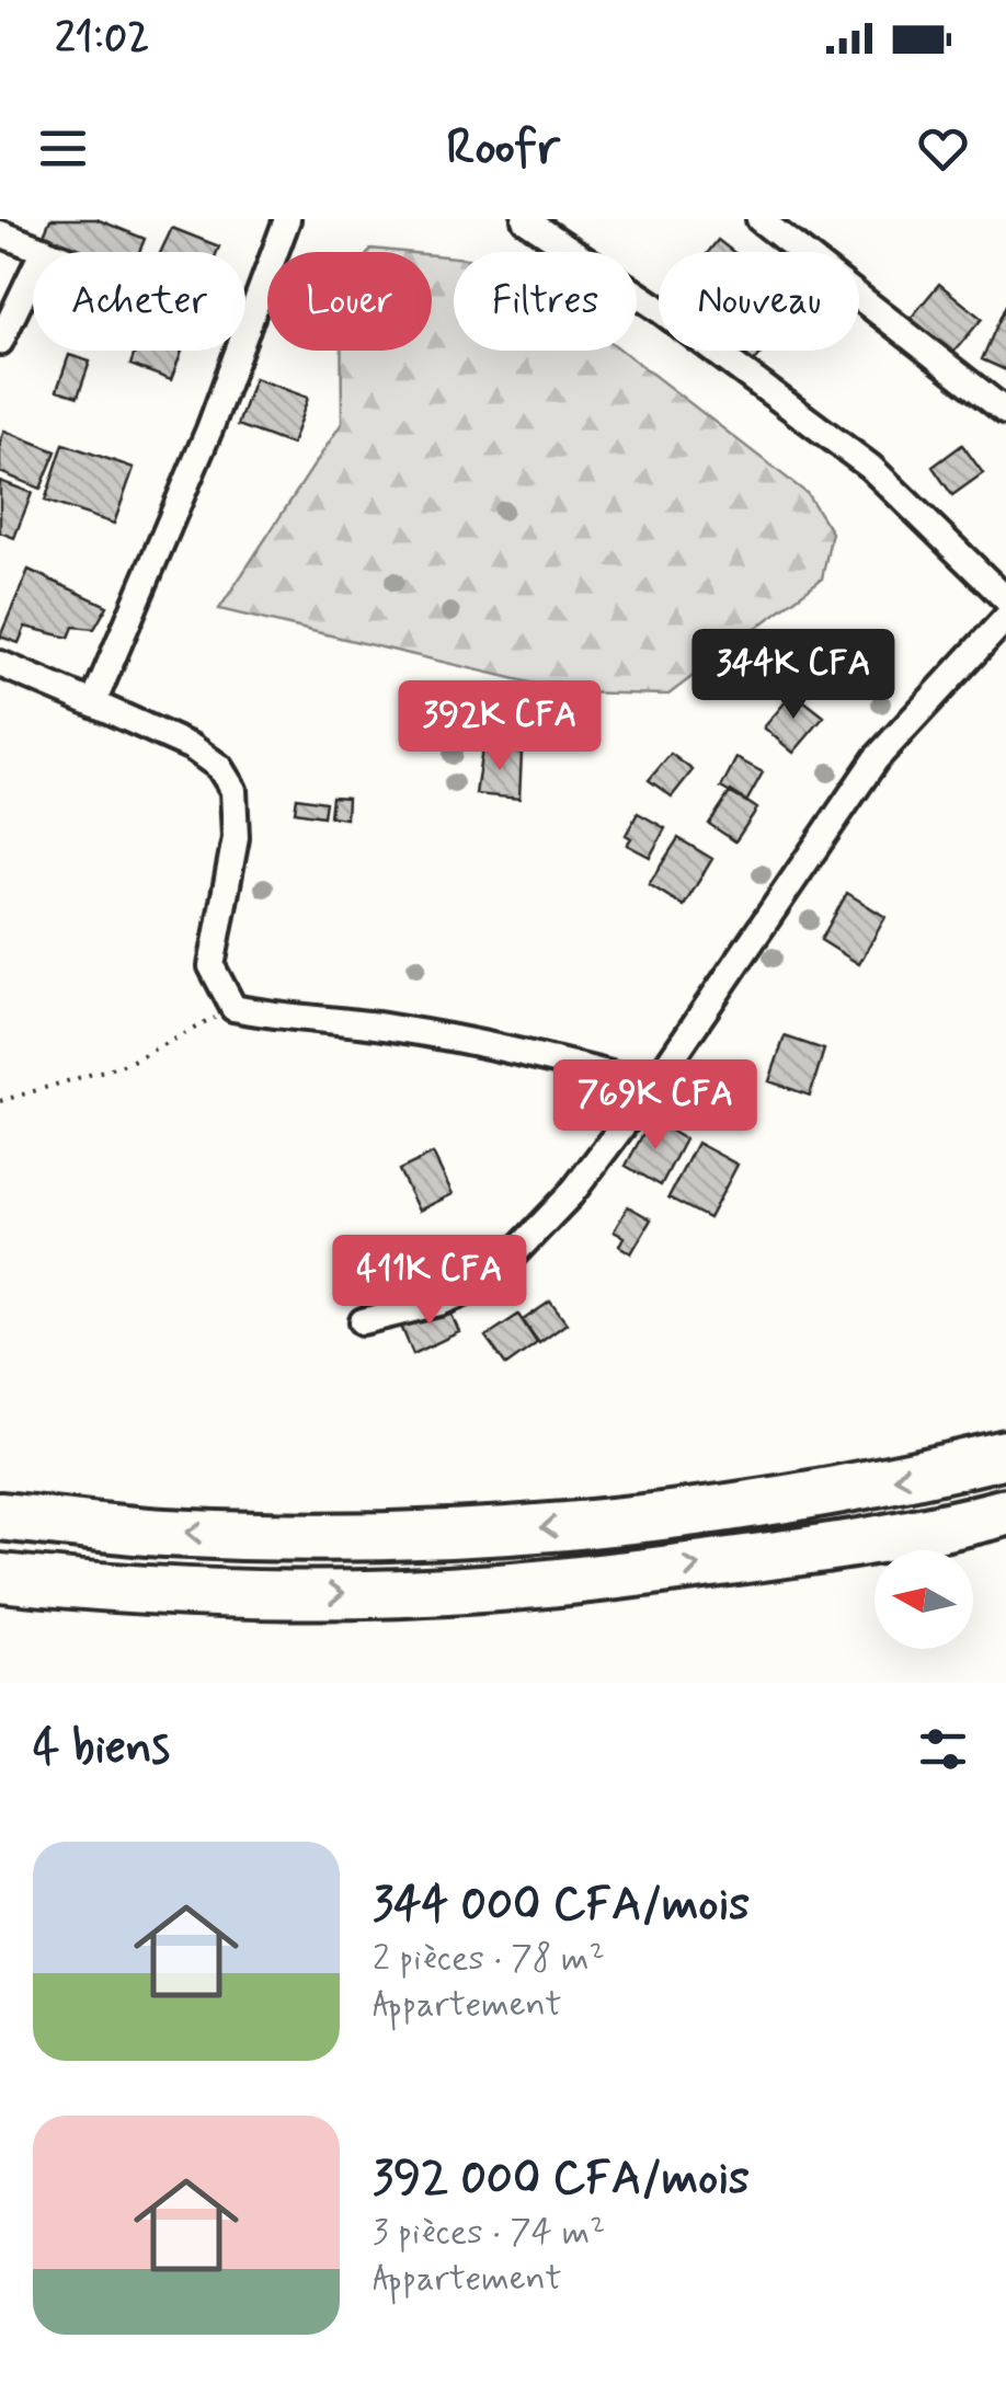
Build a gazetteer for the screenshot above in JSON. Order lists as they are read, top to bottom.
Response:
{
  "north": "left",
  "page": {
    "status": "21:02",
    "header": "Roofr",
    "chip": [
      "Acheter",
      "Louer",
      "Filtres",
      "Nouveau"
    ],
    "price": [
      "344K CFA",
      "392K CFA",
      "769K CFA",
      "411K CFA"
    ],
    "heading": "4 biens",
    "list": [
      {
        "name": "344 000 CFA/mois",
        "note": "2 pièces · 78 m² · Appartement"
      },
      {
        "name": "392 000 CFA/mois",
        "note": "3 pièces · 74 m² · Appartement"
      }
    ]
  }
}
